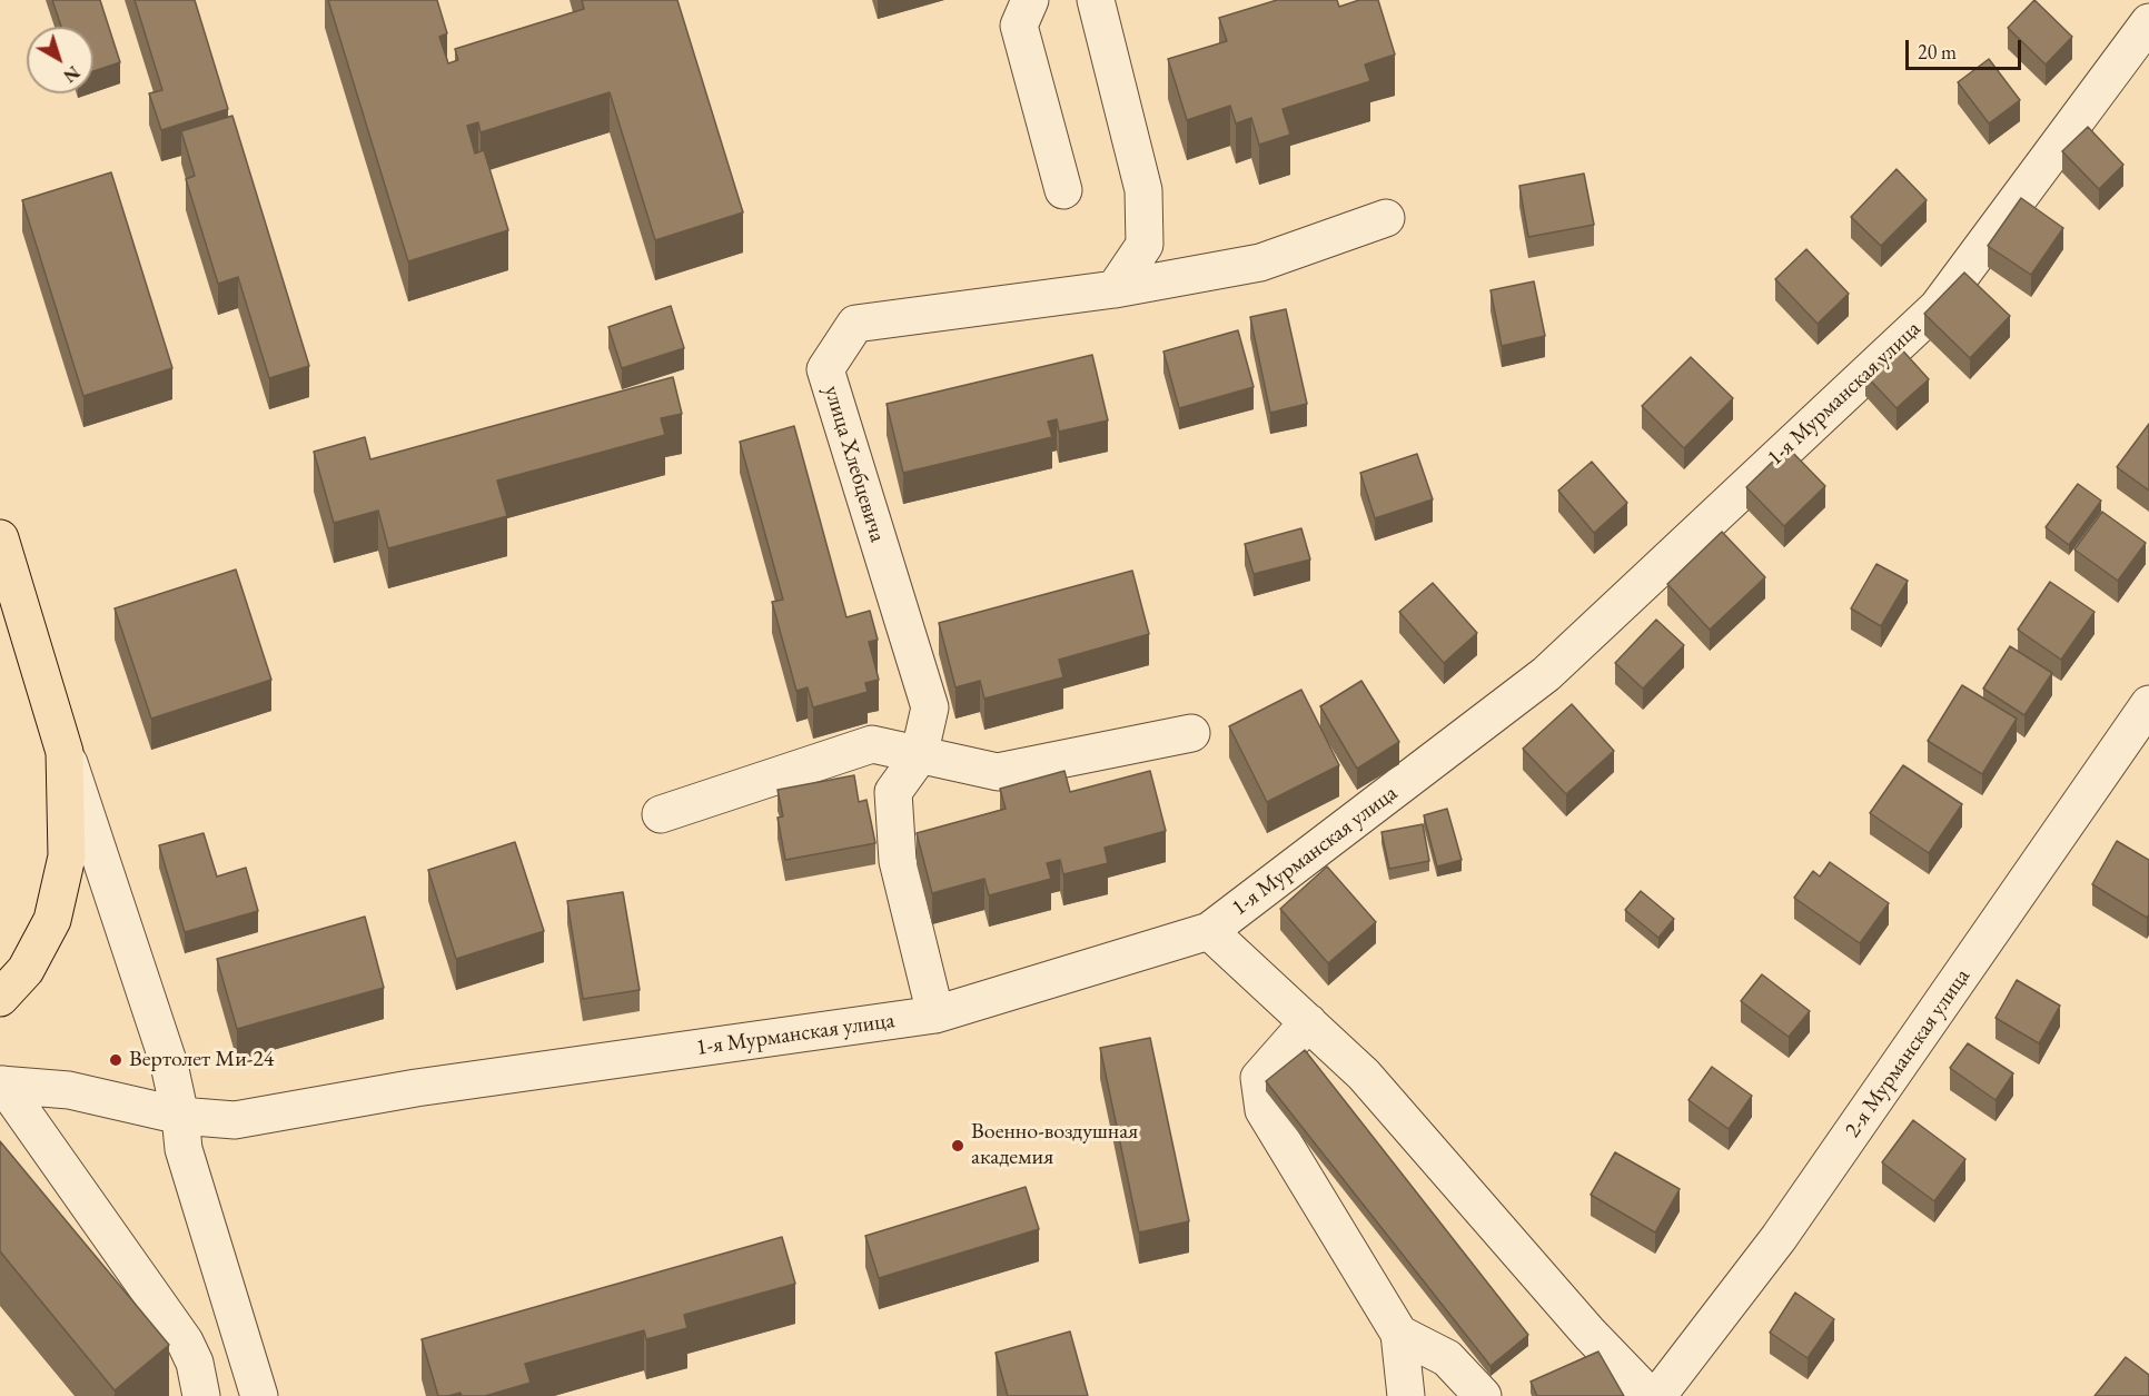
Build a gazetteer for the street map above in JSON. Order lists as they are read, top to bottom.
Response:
{
  "streets": {
    "street": ["1-я Мурманская улица", "улица Хлебцевича", "2-я Мурманская улица"]
  },
  "crossings": [
    ["1-я Мурманская улица", "улица Хлебцевича"]
  ],
  "places": ["Вертолет Ми-24", "Военно-воздушная академия"],
  "scale_bar": "20 m",
  "north": "bottom right"
}
